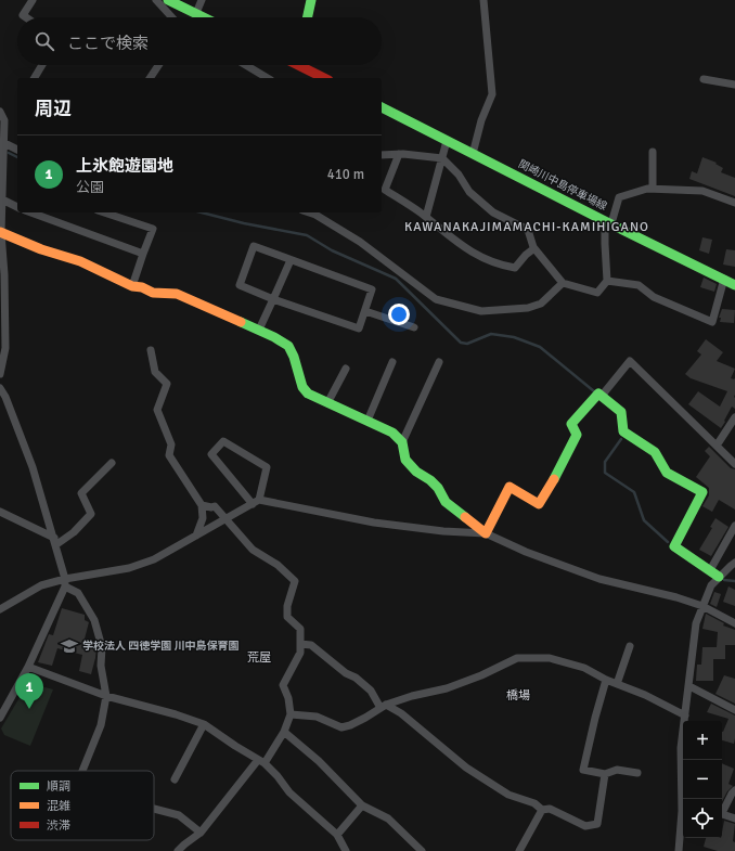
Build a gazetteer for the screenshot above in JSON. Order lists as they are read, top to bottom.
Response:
{
  "streets": {
    "street": ["関崎川中島停車場線"]
  },
  "districts": ["KAWANAKAJIMAMACHI-KAMIHIGANO", "荒屋", "橋場"],
  "places": {
    "school or university": ["学校法人 四徳学園 川中島保育園"]
  },
  "legend": ["順調", "混雑", "渋滞"],
  "page": {
    "search": "ここで検索",
    "heading": "周辺",
    "list": [
      {
        "mark": "1",
        "name": "上氷飽遊園地",
        "note": "公園",
        "value": "410 m"
      }
    ],
    "pins": "1",
    "map_buttons": ["+", "−"]
  }
}
